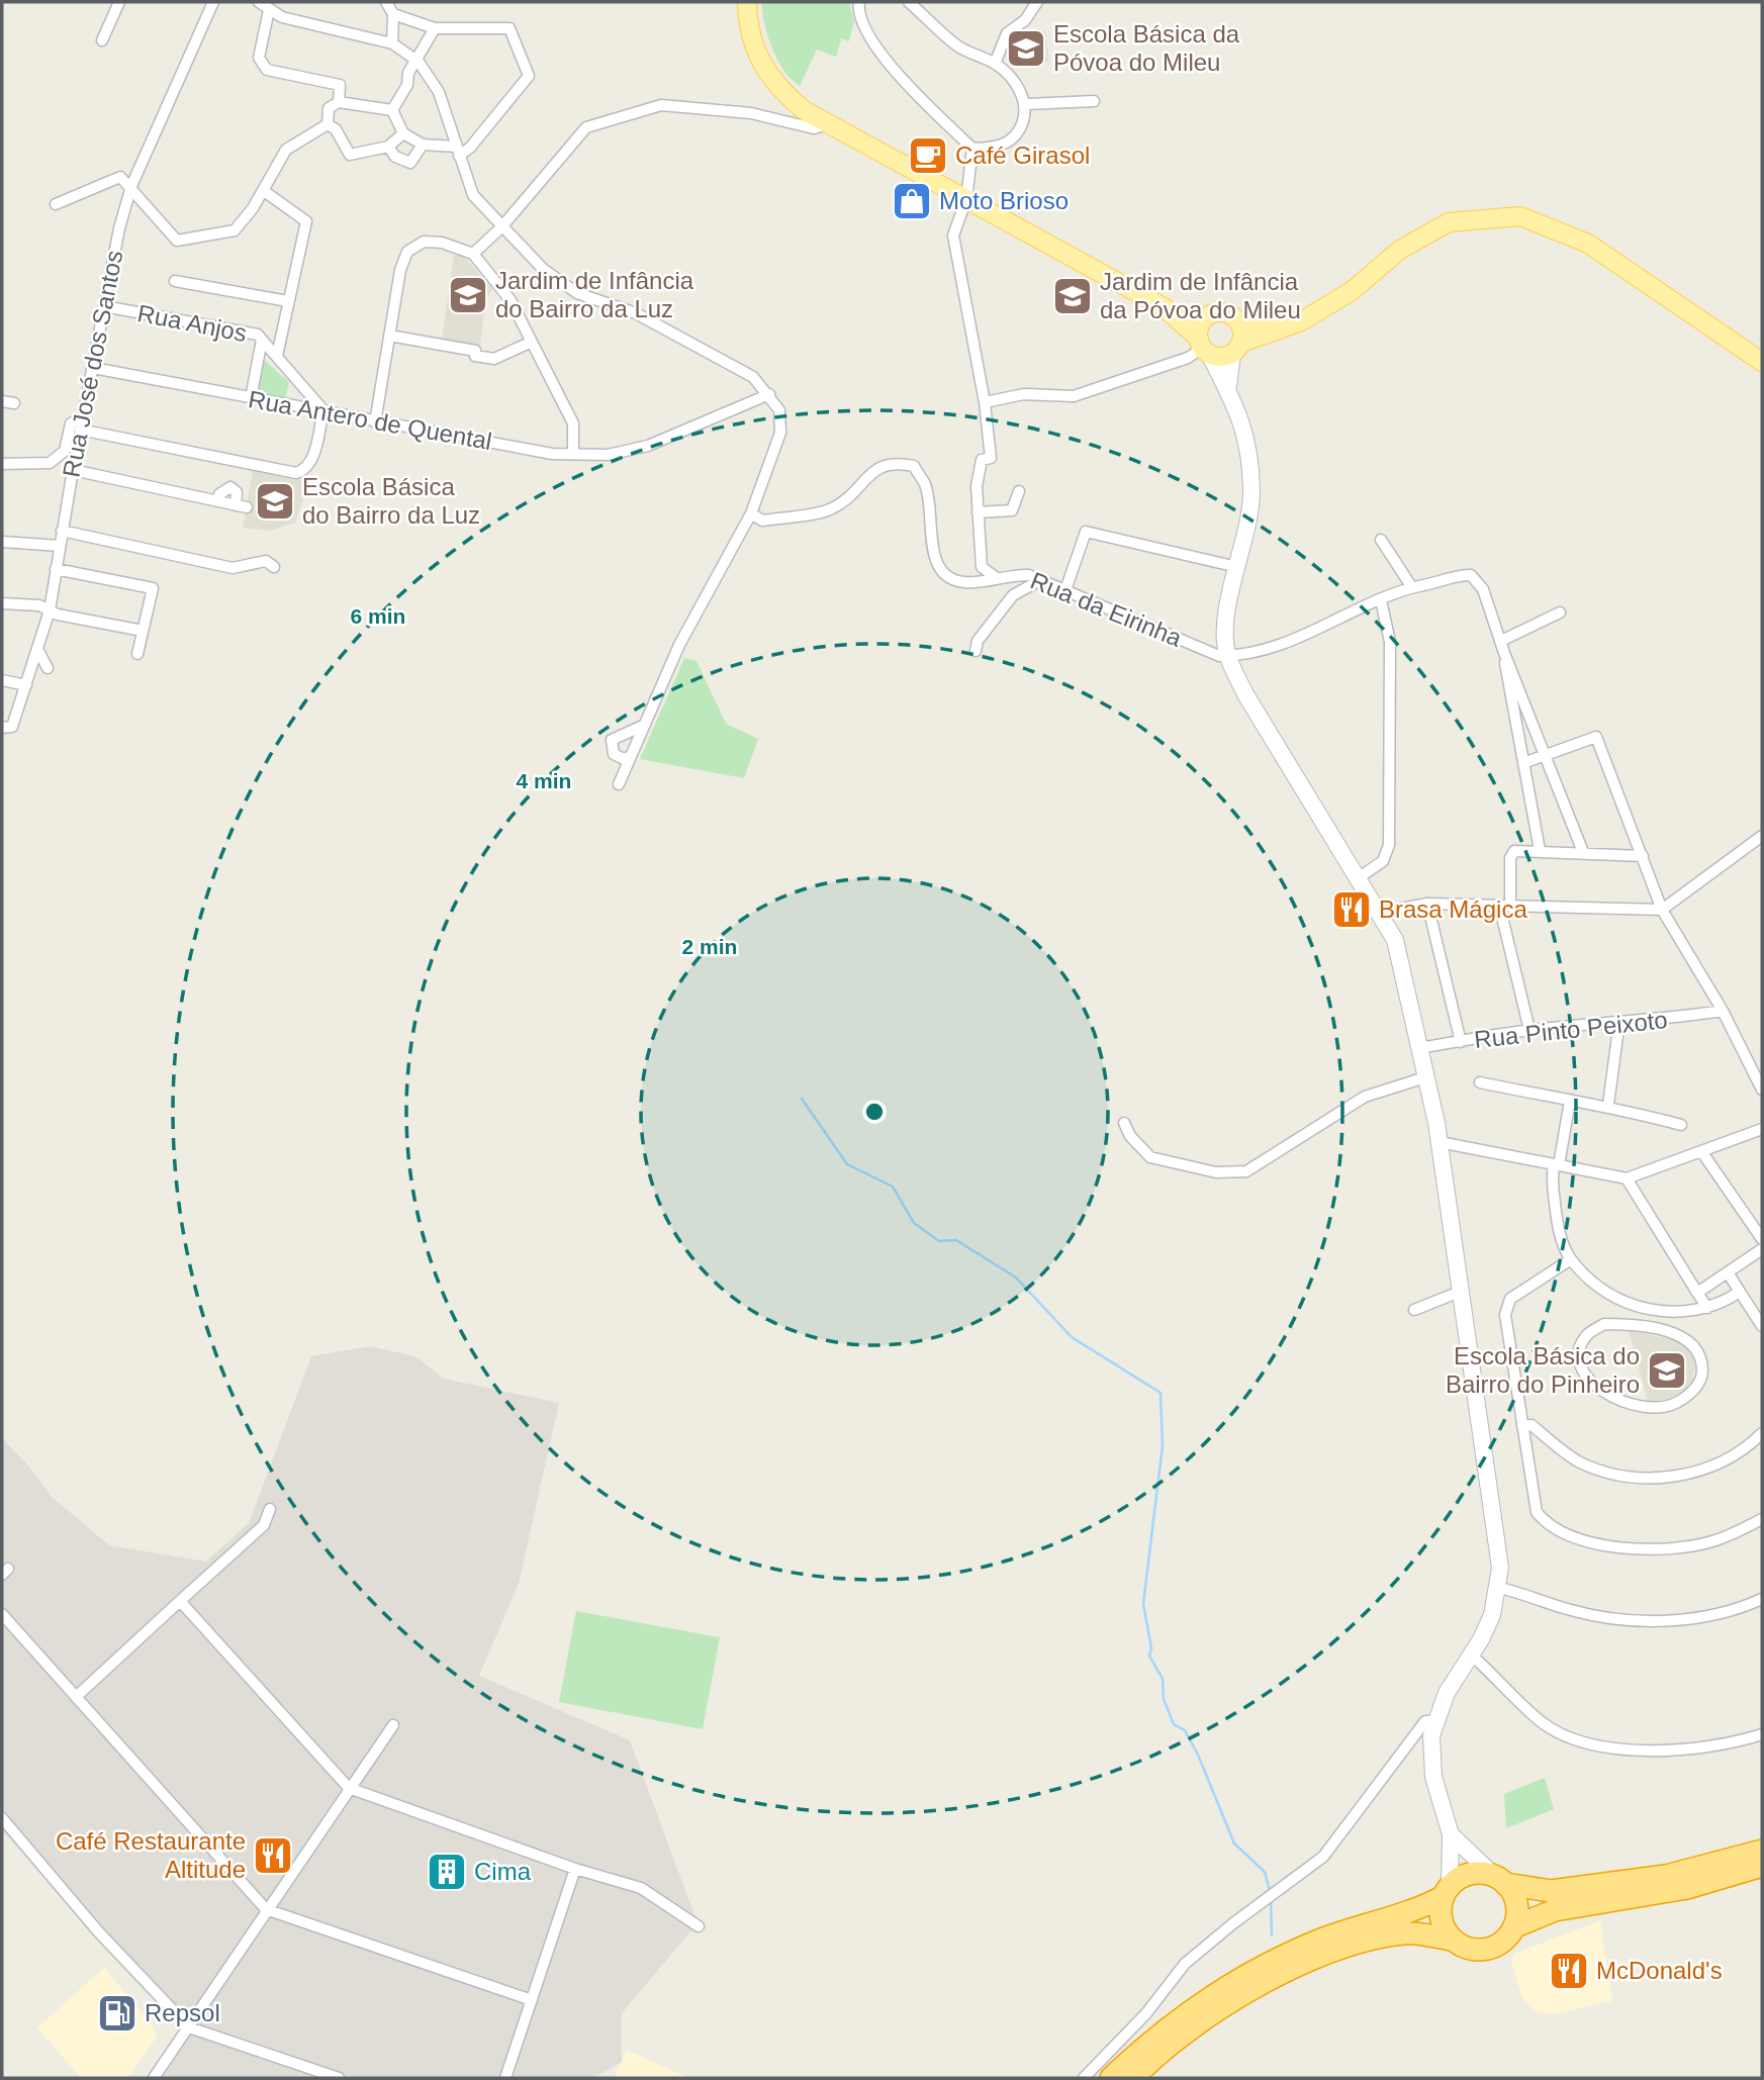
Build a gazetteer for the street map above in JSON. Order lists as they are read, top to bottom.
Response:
{
  "streets": {
    "street": [
      "Rua Anjos",
      "Rua José dos Santos",
      "Rua Antero de Quental",
      "Rua da Eirinha",
      "Rua Pinto Peixoto"
    ]
  },
  "crossings": [
    ["Rua Anjos", "Rua José dos Santos"],
    ["Rua Anjos", "Rua Antero de Quental"],
    ["Rua José dos Santos", "Rua Antero de Quental"]
  ],
  "places": {
    "school or university": [
      "Escola Básica da Póvoa do Mileu",
      "Jardim de Infância do Bairro da Luz",
      "Jardim de Infância da Póvoa do Mileu",
      "Escola Básica do Bairro da Luz",
      "Escola Básica do Bairro do Pinheiro"
    ],
    "cafe": ["Café Girasol"],
    "shop": ["Moto Brioso"],
    "restaurant": ["Brasa Mágica", "Café Restaurante Altitude", "McDonald's"],
    "building": ["Cima"],
    "fuel station": ["Repsol"]
  },
  "rings": ["6 min", "4 min", "2 min"]
}
